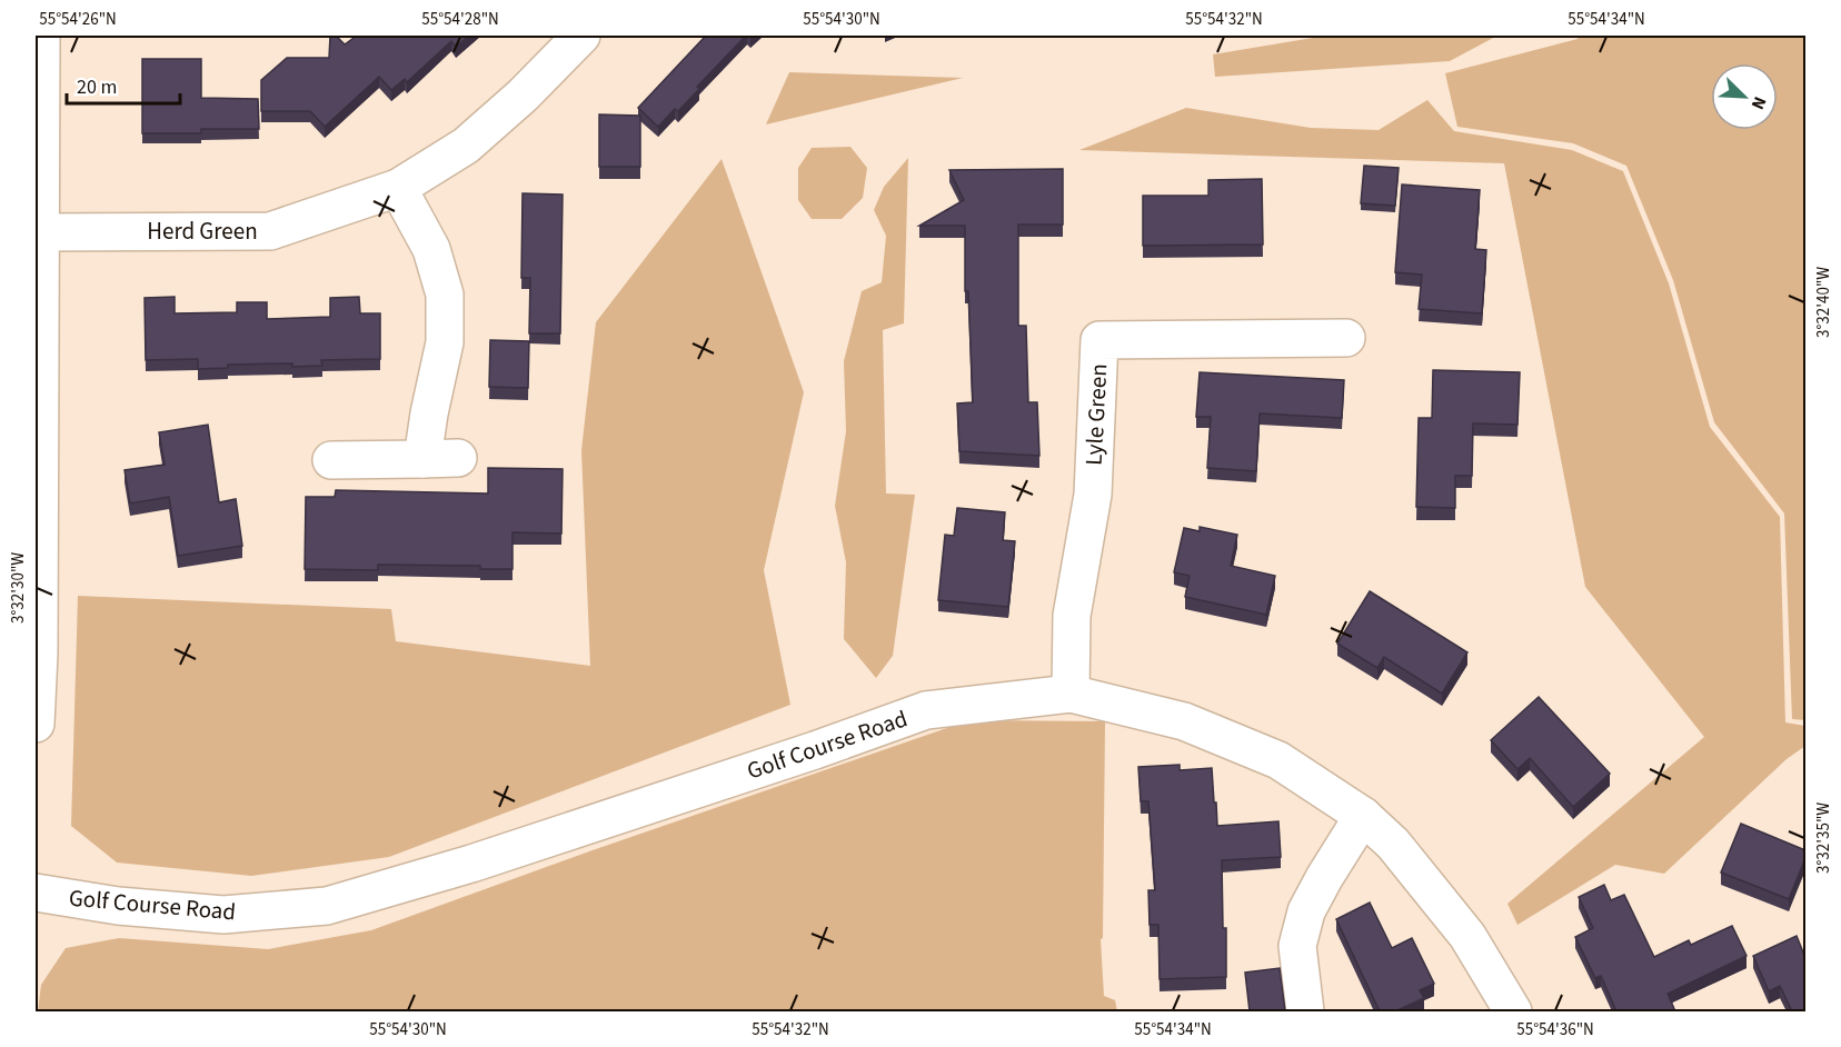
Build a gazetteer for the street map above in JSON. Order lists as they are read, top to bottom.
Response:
{
  "streets": {
    "street": ["Herd Green", "Lyle Green", "Golf Course Road"]
  },
  "crossings": [
    ["Lyle Green", "Golf Course Road"]
  ],
  "scale_bar": "20 m",
  "north": "bottom right",
  "coordinates": [
    "55°54'26\"N",
    "55°54'28\"N",
    "55°54'30\"N",
    "55°54'32\"N",
    "55°54'34\"N",
    "3°32'40\"W",
    "3°32'30\"W",
    "3°32'35\"W",
    "55°54'36\"N"
  ]
}
